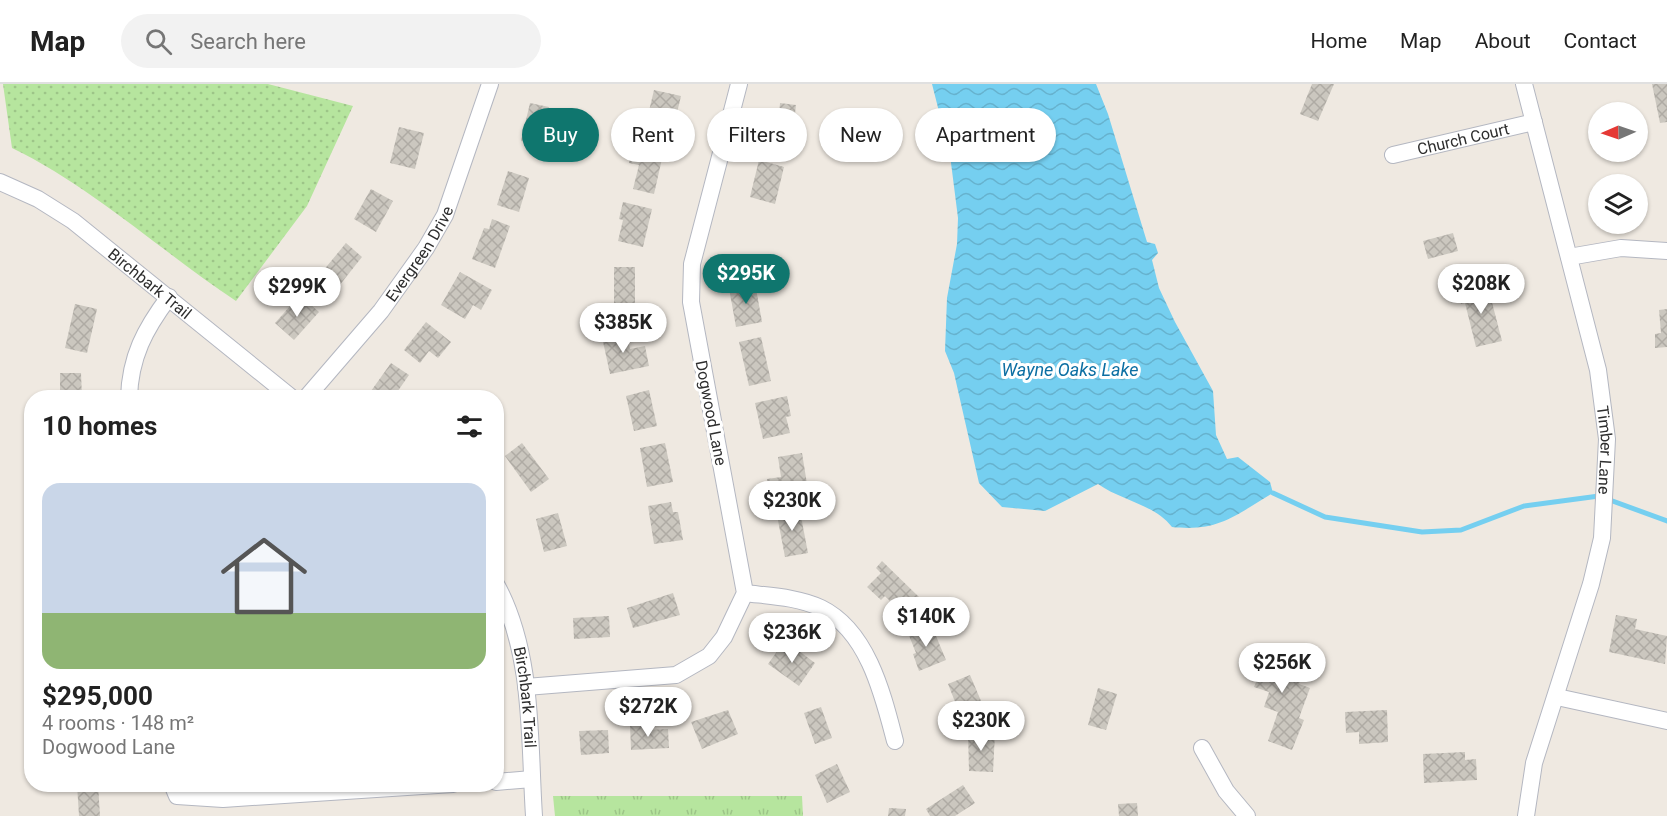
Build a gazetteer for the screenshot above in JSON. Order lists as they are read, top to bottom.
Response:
{
  "streets": {
    "street": [
      "Church Court",
      "Evergreen Drive",
      "Birchbark Trail",
      "Dogwood Lane",
      "Timber Lane"
    ]
  },
  "crossings": [
    ["Church Court", "Timber Lane"]
  ],
  "water": ["Wayne Oaks Lake"],
  "north": "left",
  "page": {
    "header": "Map",
    "search": "Search here",
    "nav": [
      "Home",
      "Map",
      "About",
      "Contact"
    ],
    "chip": [
      "Buy",
      "Rent",
      "Filters",
      "New",
      "Apartment"
    ],
    "price": [
      "$295K",
      "$208K",
      "$299K",
      "$385K",
      "$230K",
      "$140K",
      "$236K",
      "$256K",
      "$272K",
      "$230K"
    ],
    "heading": "10 homes",
    "list": [
      {
        "name": "$295,000",
        "note": "4 rooms · 148 m² · Dogwood Lane"
      }
    ]
  }
}
